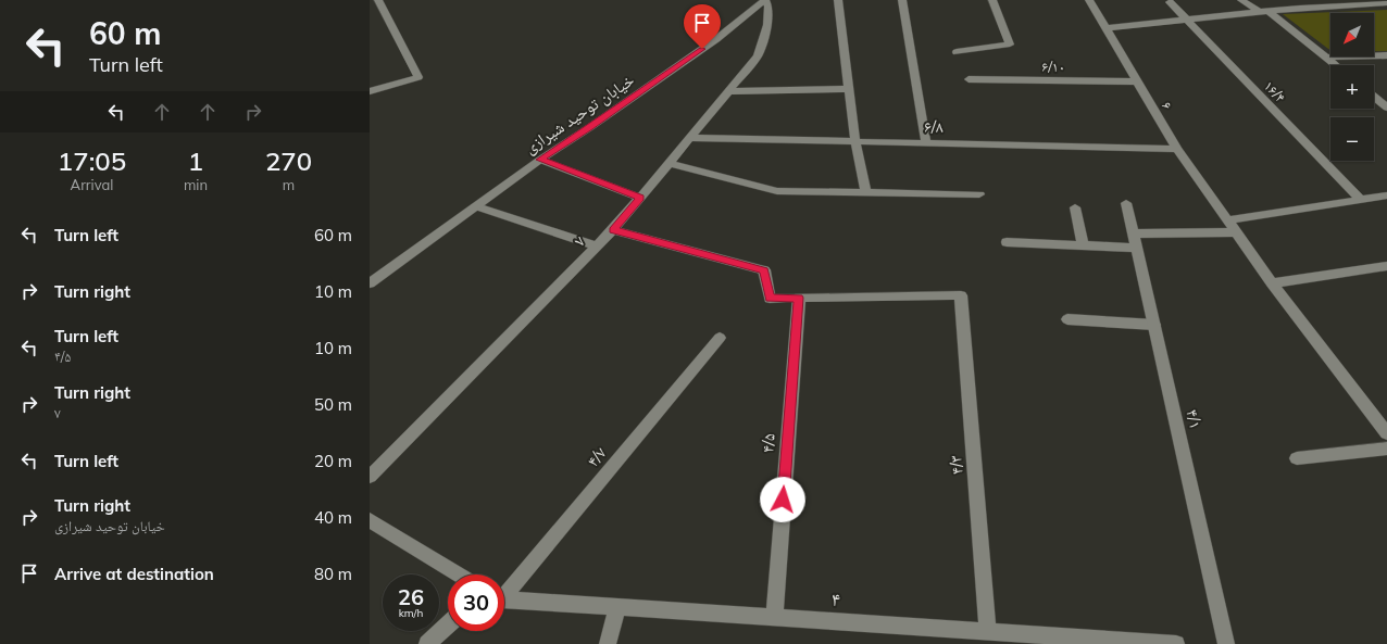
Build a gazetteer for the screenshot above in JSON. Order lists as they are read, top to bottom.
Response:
{
  "streets": {
    "street": [
      "۶/۱۰",
      "۱۶/۴",
      "۶",
      "خیابان توحید شیرازی",
      "۶/۸",
      "۷",
      "۴/۱",
      "۴/۵",
      "۴/۷",
      "۴/۳",
      "۴"
    ]
  },
  "crossings": [
    ["۶/۱۰", "۶"],
    ["۶", "۶/۸"],
    ["خیابان توحید شیرازی", "۷"],
    ["۶/۸", "۷"],
    ["۴/۵", "۴/۳"],
    ["۴/۵", "۴"],
    ["۴/۳", "۴"]
  ],
  "north": "bottom left",
  "page": {
    "turn": ["60 m", "Turn left"],
    "map_buttons": ["+", "−"],
    "eta": [
      "17:05",
      "Arrival",
      "1",
      "min",
      "270",
      "m"
    ],
    "list": [
      {
        "name": "Turn left",
        "value": "60 m"
      },
      {
        "name": "Turn right",
        "value": "10 m"
      },
      {
        "name": "Turn left",
        "note": "۴/۵",
        "value": "10 m"
      },
      {
        "name": "Turn right",
        "note": "۷",
        "value": "50 m"
      },
      {
        "name": "Turn left",
        "value": "20 m"
      },
      {
        "name": "Turn right",
        "note": "خیابان توحید شیرازی",
        "value": "40 m"
      },
      {
        "name": "Arrive at destination",
        "value": "80 m"
      }
    ],
    "speed": "26 km/h",
    "limit": "30"
  }
}
